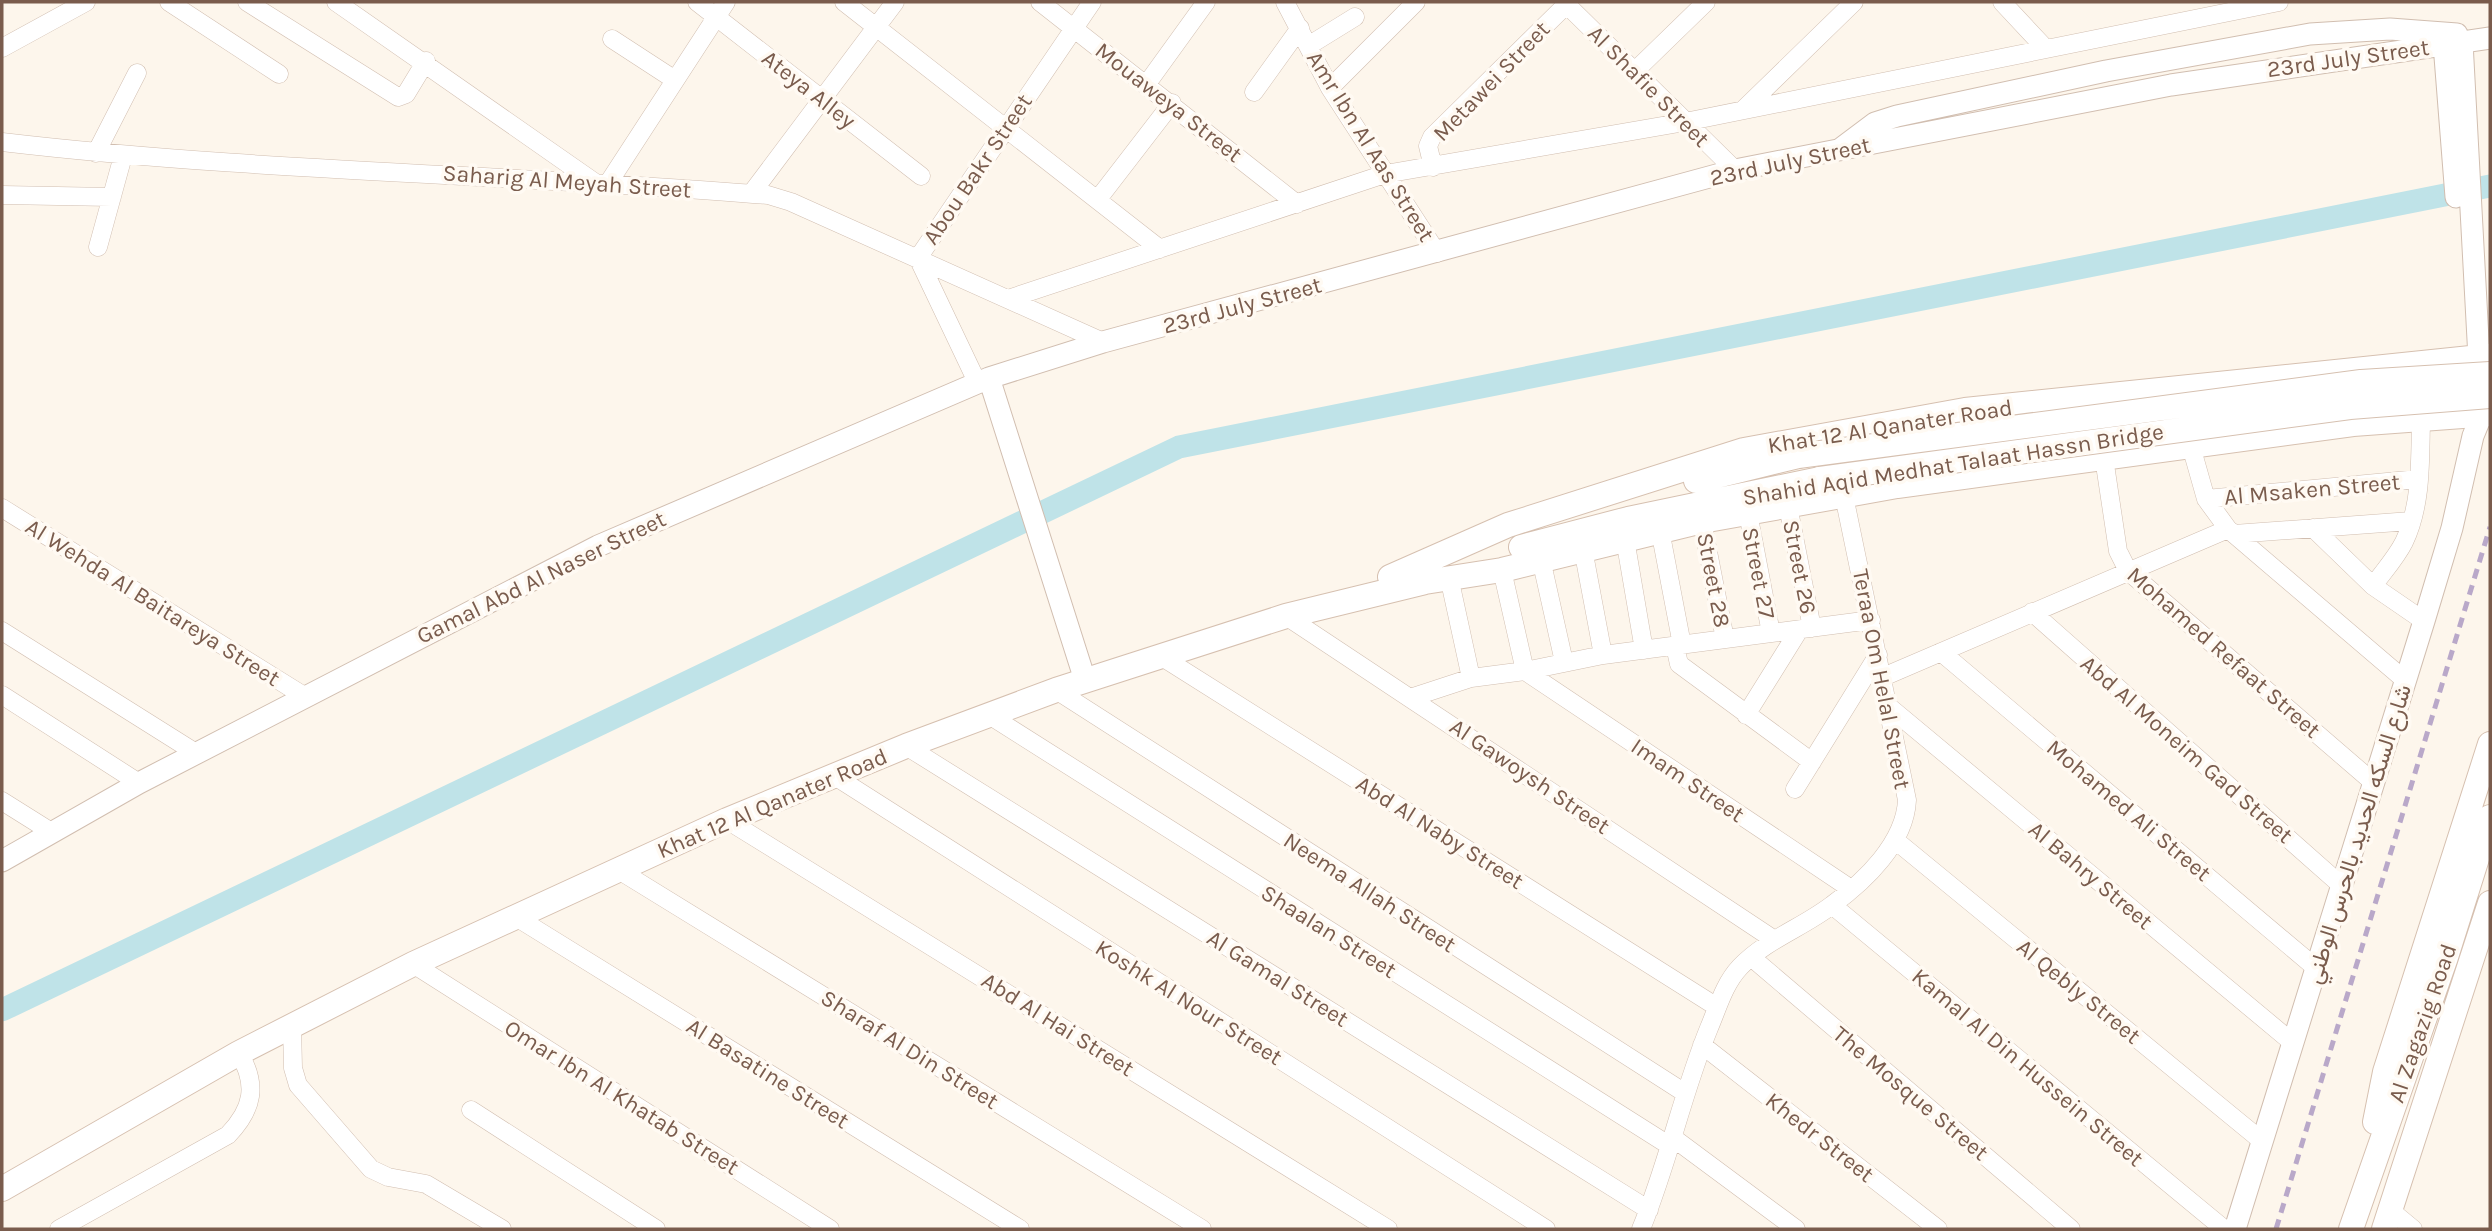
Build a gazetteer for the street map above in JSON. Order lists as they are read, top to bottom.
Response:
{
  "streets": {
    "main road": ["Khat 12 Al Qanater Road", "Shahid Aqid Medhat Talaat Hassn Bridge", "Al Zagazig Road"],
    "street": [
      "23rd July Street",
      "Metawei Street",
      "Al Shafie Street",
      "Ateya Alley",
      "Mouaweya Street",
      "Amr Ibn Al Aas Street",
      "Abou Bakr Street",
      "Saharig Al Meyah Street",
      "Al Msaken Street",
      "Street 26",
      "Street 27",
      "Gamal Abd Al Naser Street",
      "Street 28",
      "Al Wehda Al Baitareya Street",
      "Mohamed Refaat Street",
      "Teraa Om Helal Street",
      "Abd Al Moneim Gad Street",
      "Al Gawoysh Street",
      "Imam Street",
      "Mohamed Ali Street",
      "Abd Al Naby Street",
      "شارع السكه الحديد بالحرس الوطني",
      "Al Bahry Street",
      "Neema Allah Street",
      "Shaalan Street",
      "Al Gamal Street",
      "Al Qebly Street",
      "Koshk Al Nour Street",
      "Abd Al Hai Street",
      "Sharaf Al Din Street",
      "Kamal Al Din Hussein Street",
      "Al Basatine Street",
      "The Mosque Street",
      "Omar Ibn Al Khatab Street",
      "Khedr Street"
    ]
  },
  "crossings": [
    ["23rd July Street", "Al Shafie Street"],
    ["23rd July Street", "Amr Ibn Al Aas Street"],
    ["23rd July Street", "Saharig Al Meyah Street"],
    ["23rd July Street", "Gamal Abd Al Naser Street"],
    ["23rd July Street", "شارع السكه الحديد بالحرس الوطني"],
    ["Metawei Street", "Al Shafie Street"],
    ["Mouaweya Street", "Abou Bakr Street"],
    ["Abou Bakr Street", "Saharig Al Meyah Street"],
    ["Abou Bakr Street", "Gamal Abd Al Naser Street"],
    ["Saharig Al Meyah Street", "Gamal Abd Al Naser Street"],
    ["Khat 12 Al Qanater Road", "Shahid Aqid Medhat Talaat Hassn Bridge"],
    ["Khat 12 Al Qanater Road", "Street 26"],
    ["Khat 12 Al Qanater Road", "Street 27"],
    ["Khat 12 Al Qanater Road", "Street 28"],
    ["Khat 12 Al Qanater Road", "Mohamed Refaat Street"],
    ["Khat 12 Al Qanater Road", "Teraa Om Helal Street"],
    ["Khat 12 Al Qanater Road", "Al Gawoysh Street"],
    ["Khat 12 Al Qanater Road", "Abd Al Naby Street"],
    ["Khat 12 Al Qanater Road", "شارع السكه الحديد بالحرس الوطني"],
    ["Khat 12 Al Qanater Road", "Neema Allah Street"],
    ["Khat 12 Al Qanater Road", "Shaalan Street"],
    ["Khat 12 Al Qanater Road", "Al Gamal Street"],
    ["Khat 12 Al Qanater Road", "Koshk Al Nour Street"],
    ["Khat 12 Al Qanater Road", "Abd Al Hai Street"],
    ["Khat 12 Al Qanater Road", "Sharaf Al Din Street"],
    ["Khat 12 Al Qanater Road", "Al Basatine Street"],
    ["Khat 12 Al Qanater Road", "Omar Ibn Al Khatab Street"],
    ["Shahid Aqid Medhat Talaat Hassn Bridge", "شارع السكه الحديد بالحرس الوطني"],
    ["Gamal Abd Al Naser Street", "Al Wehda Al Baitareya Street"],
    ["Mohamed Refaat Street", "شارع السكه الحديد بالحرس الوطني"],
    ["Teraa Om Helal Street", "Al Gawoysh Street"],
    ["Teraa Om Helal Street", "Imam Street"],
    ["Teraa Om Helal Street", "Abd Al Naby Street"],
    ["Teraa Om Helal Street", "Al Bahry Street"],
    ["Teraa Om Helal Street", "Neema Allah Street"],
    ["Teraa Om Helal Street", "Shaalan Street"],
    ["Teraa Om Helal Street", "Al Gamal Street"],
    ["Teraa Om Helal Street", "Al Qebly Street"],
    ["Teraa Om Helal Street", "Kamal Al Din Hussein Street"],
    ["Teraa Om Helal Street", "The Mosque Street"],
    ["Teraa Om Helal Street", "Khedr Street"],
    ["Abd Al Moneim Gad Street", "شارع السكه الحديد بالحرس الوطني"],
    ["Mohamed Ali Street", "شارع السكه الحديد بالحرس الوطني"],
    ["شارع السكه الحديد بالحرس الوطني", "Al Bahry Street"],
    ["شارع السكه الحديد بالحرس الوطني", "Al Qebly Street"]
  ]
}
